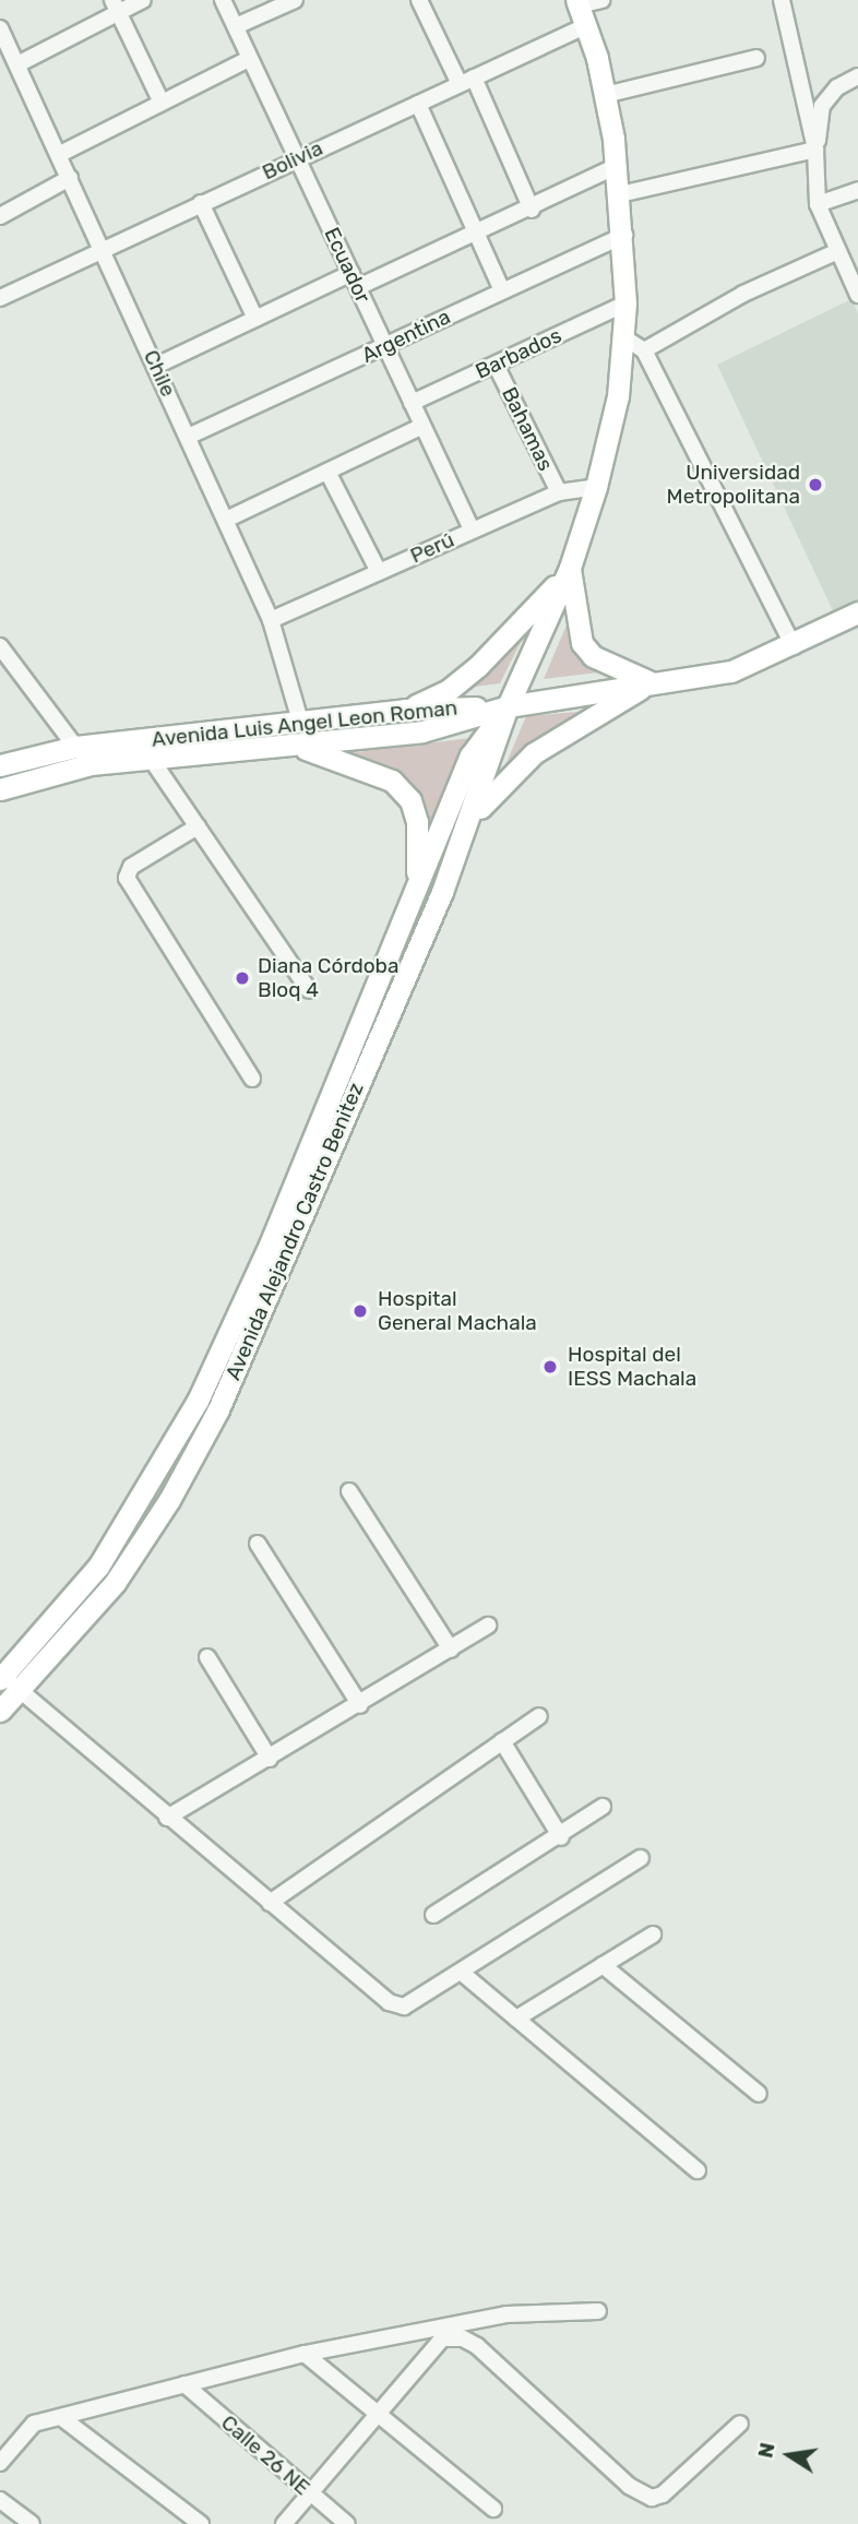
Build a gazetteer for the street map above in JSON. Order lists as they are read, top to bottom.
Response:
{
  "streets": {
    "main road": ["Avenida Luis Angel Leon Roman", "Avenida Alejandro Castro Benitez"],
    "street": [
      "Bolivia",
      "Ecuador",
      "Argentina",
      "Barbados",
      "Chile",
      "Bahamas",
      "Perú",
      "Calle 26 NE"
    ]
  },
  "crossings": [
    ["Bolivia", "Ecuador"],
    ["Bolivia", "Chile"],
    ["Bolivia", "Avenida Alejandro Castro Benitez"],
    ["Ecuador", "Argentina"],
    ["Ecuador", "Barbados"],
    ["Ecuador", "Perú"],
    ["Argentina", "Chile"],
    ["Argentina", "Avenida Alejandro Castro Benitez"],
    ["Barbados", "Bahamas"],
    ["Barbados", "Avenida Alejandro Castro Benitez"],
    ["Chile", "Perú"],
    ["Chile", "Avenida Luis Angel Leon Roman"],
    ["Bahamas", "Perú"],
    ["Perú", "Avenida Alejandro Castro Benitez"],
    ["Avenida Luis Angel Leon Roman", "Avenida Alejandro Castro Benitez"]
  ],
  "places": [
    "Universidad Metropolitana",
    "Diana Córdoba Bloq 4",
    "Hospital General Machala",
    "Hospital del IESS Machala"
  ],
  "north": "left"
}
